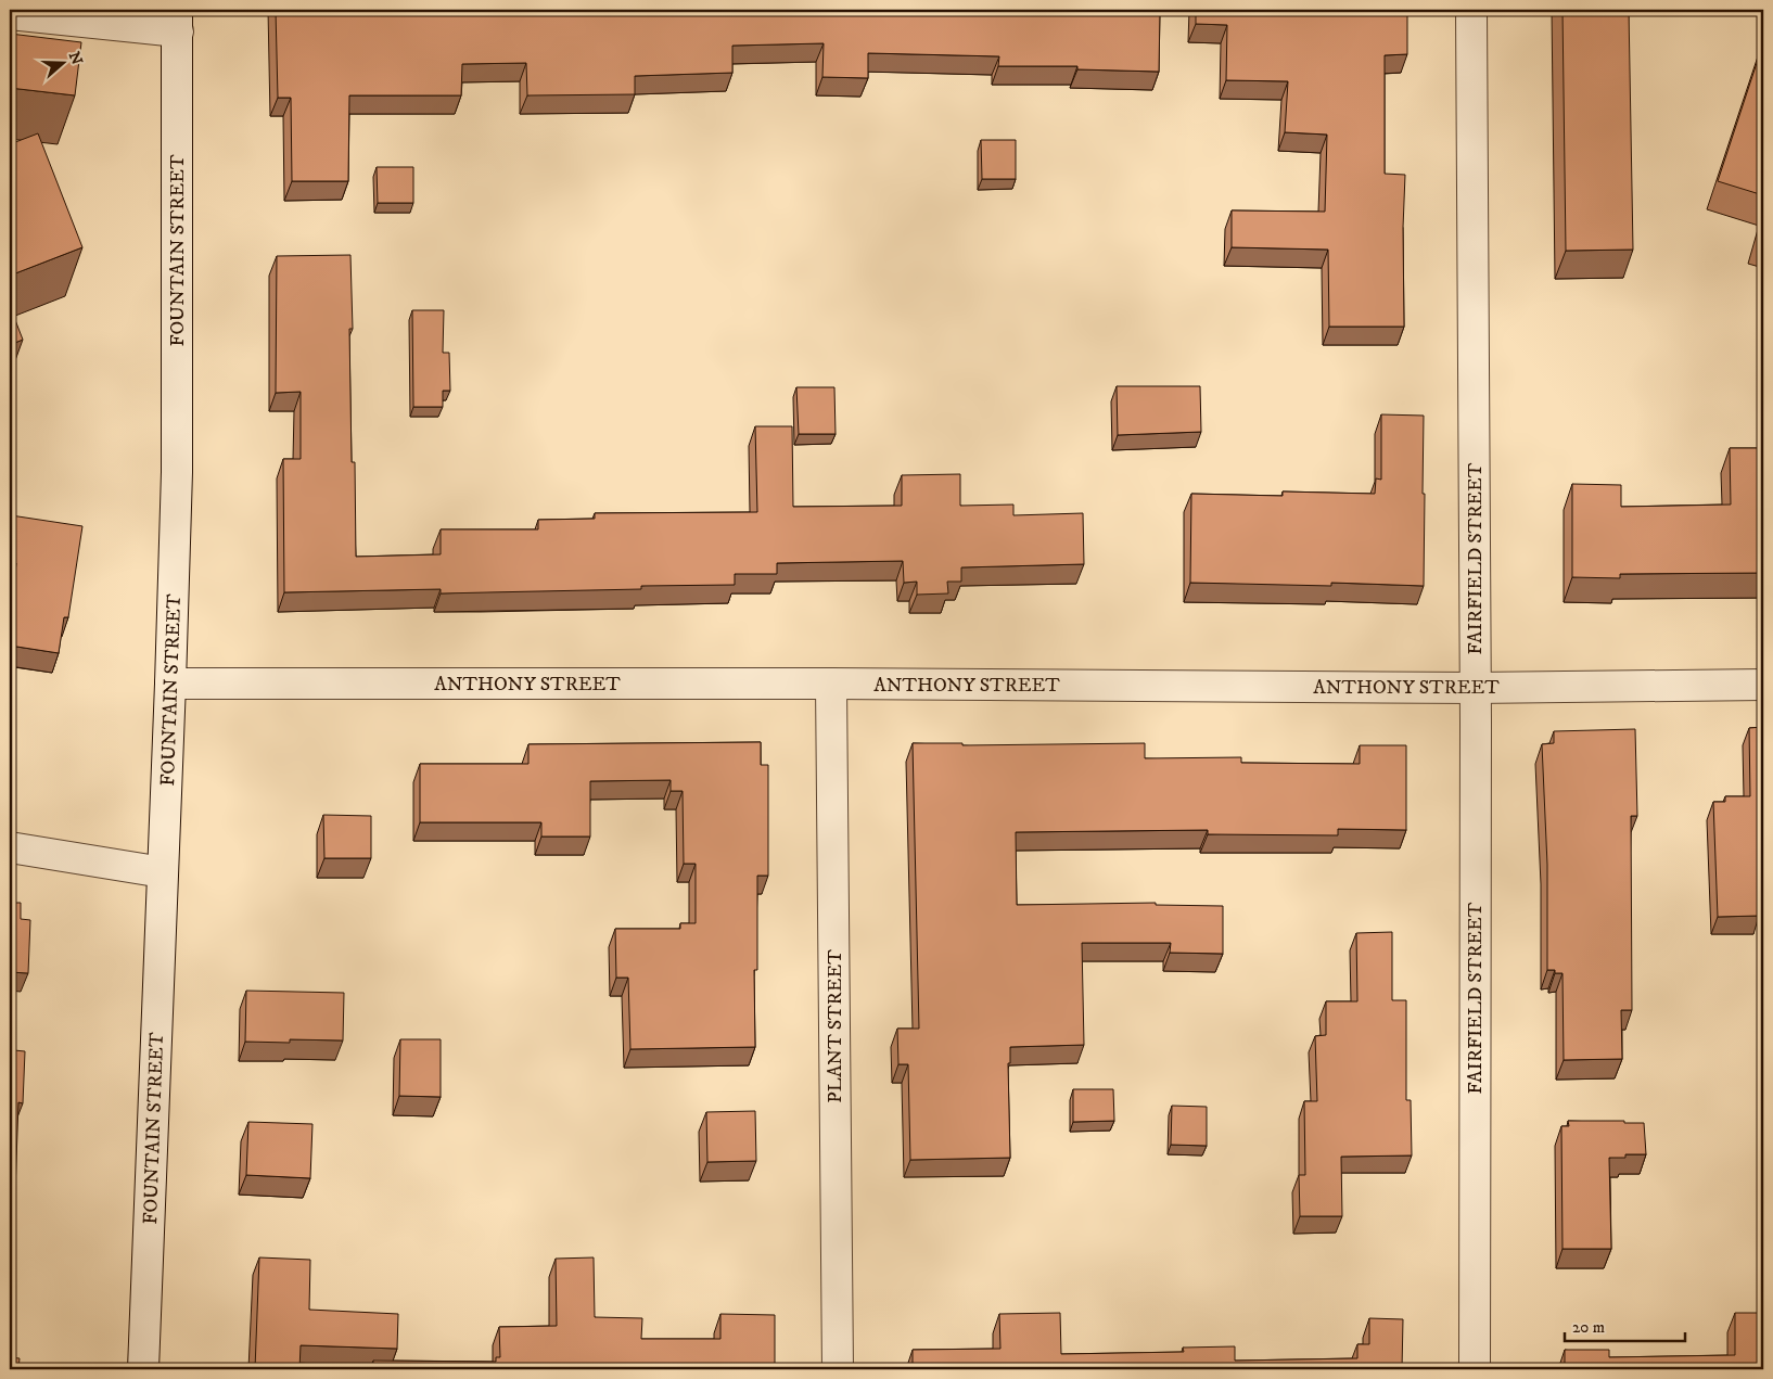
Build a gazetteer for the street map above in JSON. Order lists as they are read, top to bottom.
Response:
{
  "streets": {
    "street": [
      "FOUNTAIN STREET",
      "FAIRFIELD STREET",
      "ANTHONY STREET",
      "PLANT STREET"
    ]
  },
  "crossings": [
    ["FOUNTAIN STREET", "ANTHONY STREET"],
    ["FAIRFIELD STREET", "ANTHONY STREET"],
    ["ANTHONY STREET", "PLANT STREET"]
  ],
  "scale_bar": "20 m",
  "north": "right"
}
